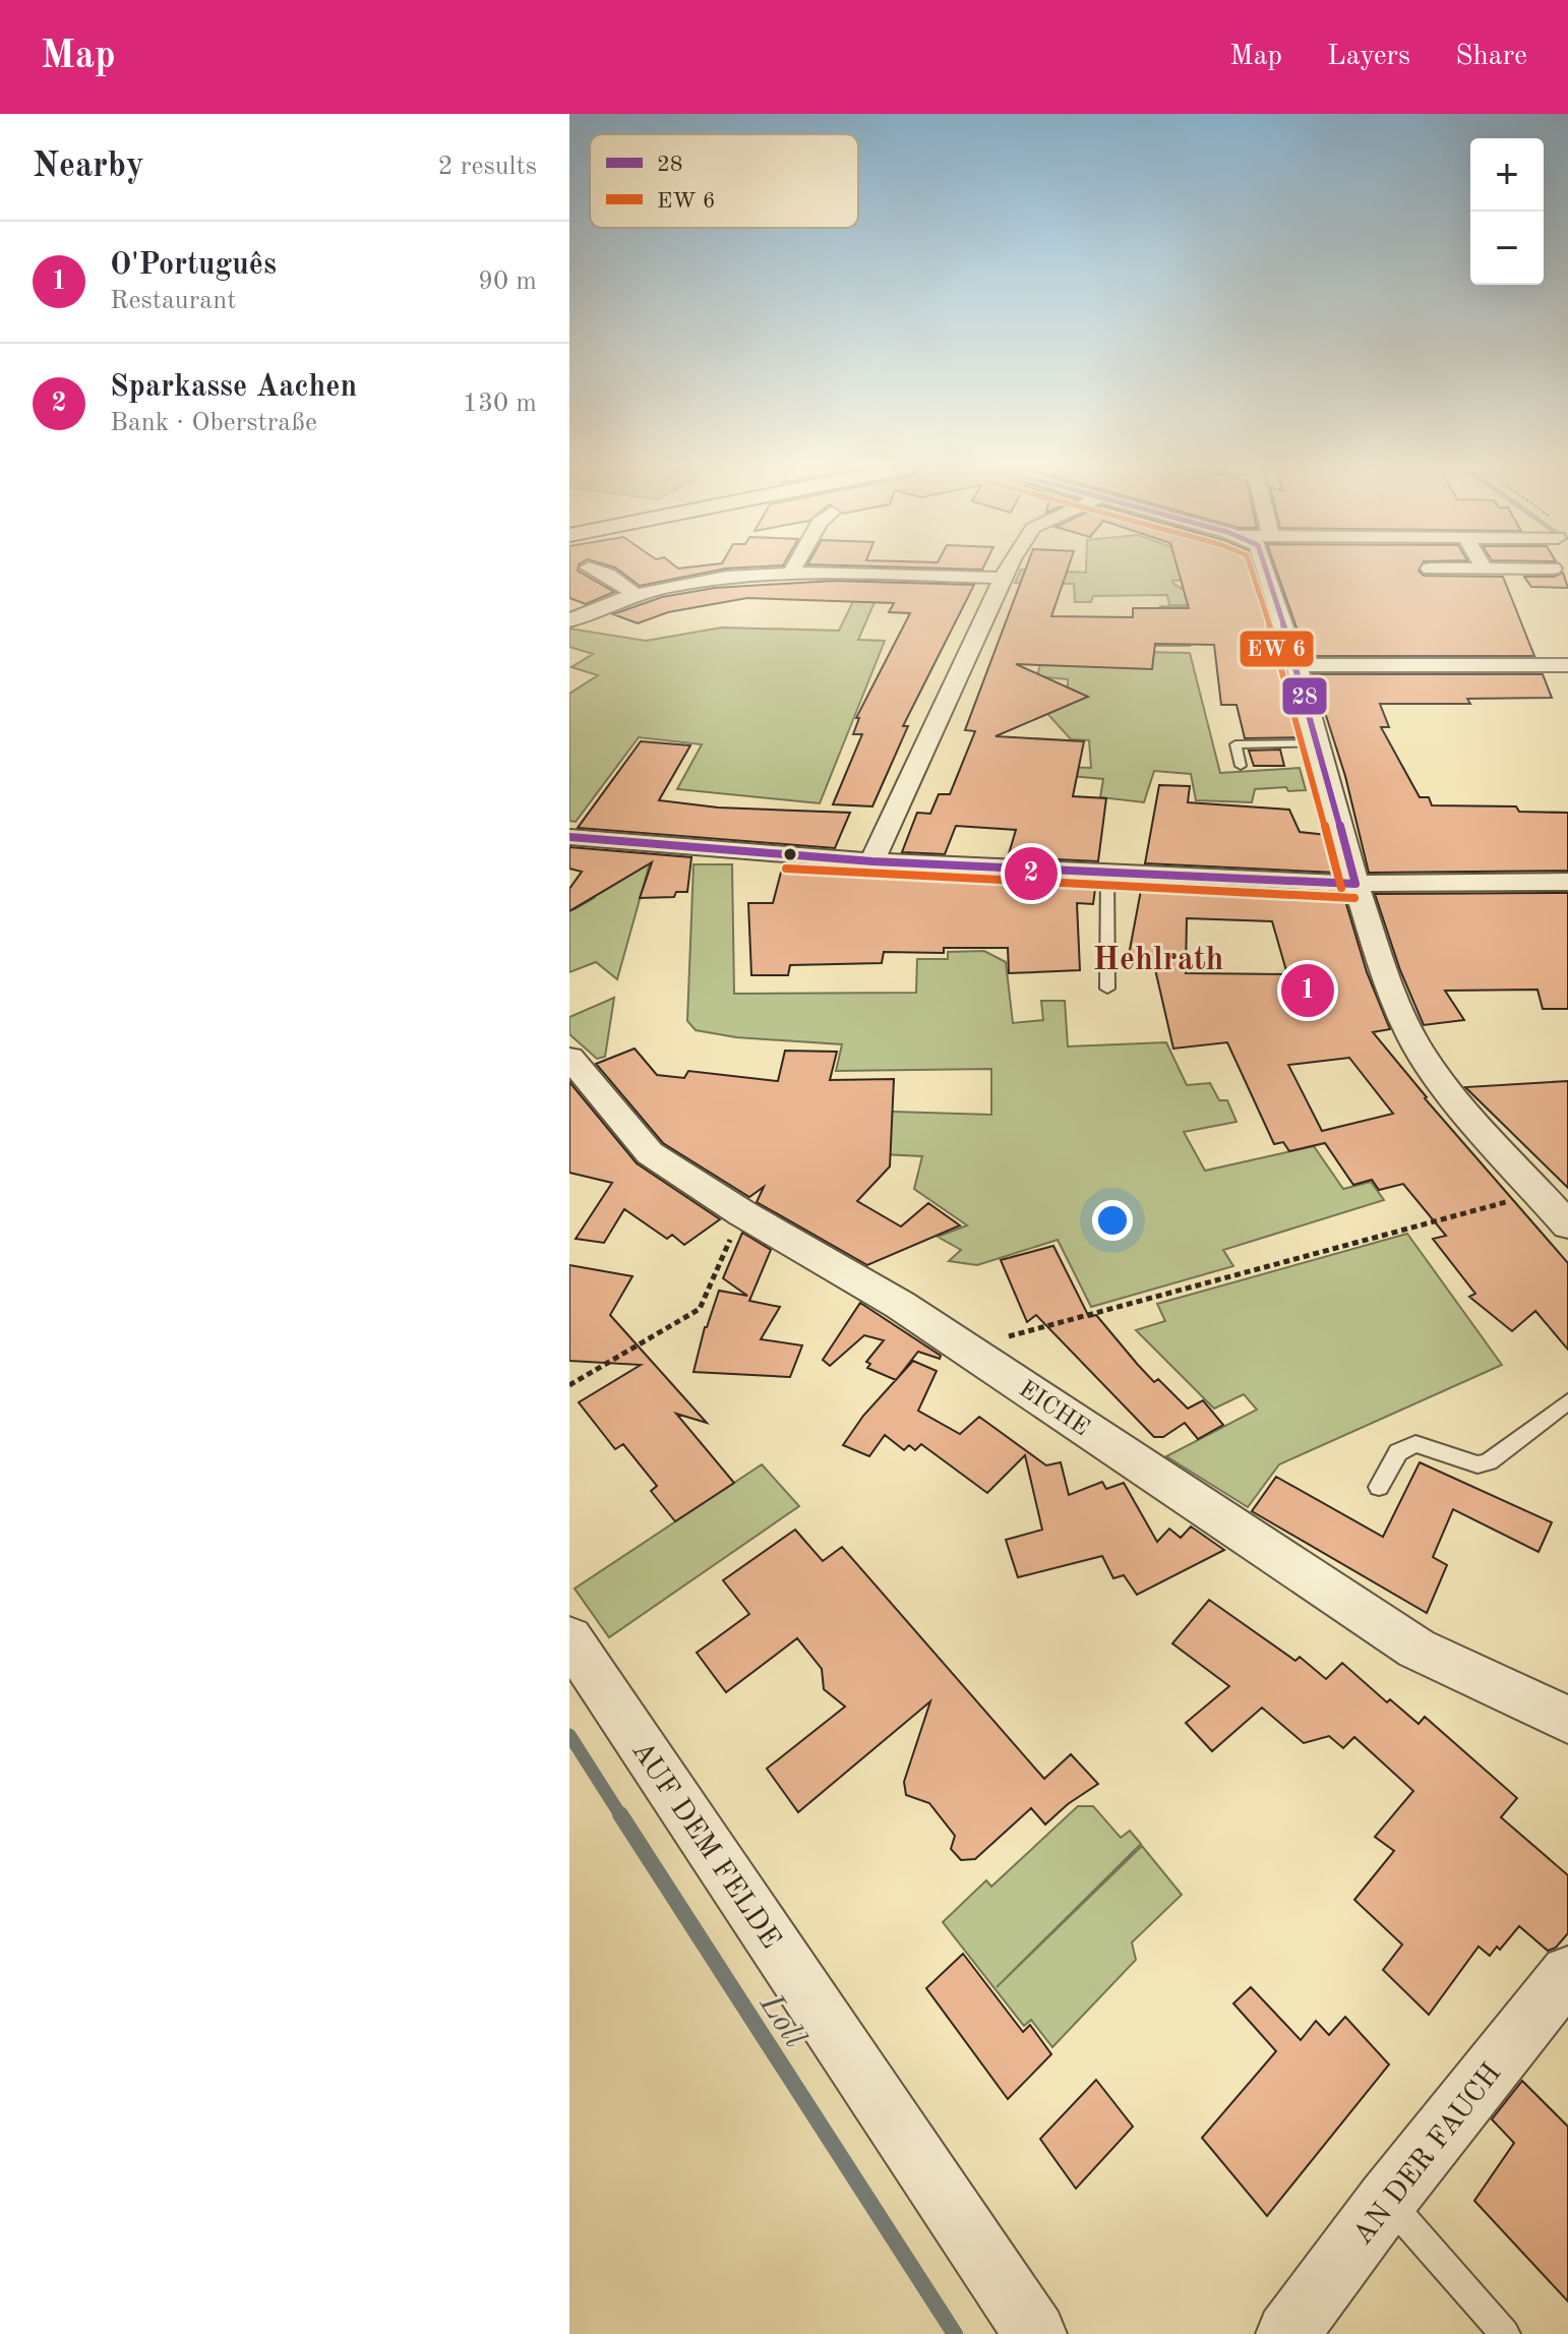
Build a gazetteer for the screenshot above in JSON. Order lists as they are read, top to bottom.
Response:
{
  "streets": {
    "street": ["EICHE", "AUF DEM FELDE", "AN DER FAUCH"]
  },
  "districts": ["Hehlrath"],
  "water": ["Loll"],
  "lines": ["transit line 28"],
  "legend": ["28", "EW 6"],
  "page": {
    "header": "Map",
    "nav": ["Map", "Layers", "Share"],
    "heading": ["Nearby", "2 results"],
    "map_buttons": ["+", "−"],
    "list": [
      {
        "mark": "1",
        "name": "O'Português",
        "note": "Restaurant",
        "value": "90 m"
      },
      {
        "mark": "2",
        "name": "Sparkasse Aachen",
        "note": "Bank · Oberstraße",
        "value": "130 m"
      }
    ],
    "pins": ["2", "1"]
  }
}
